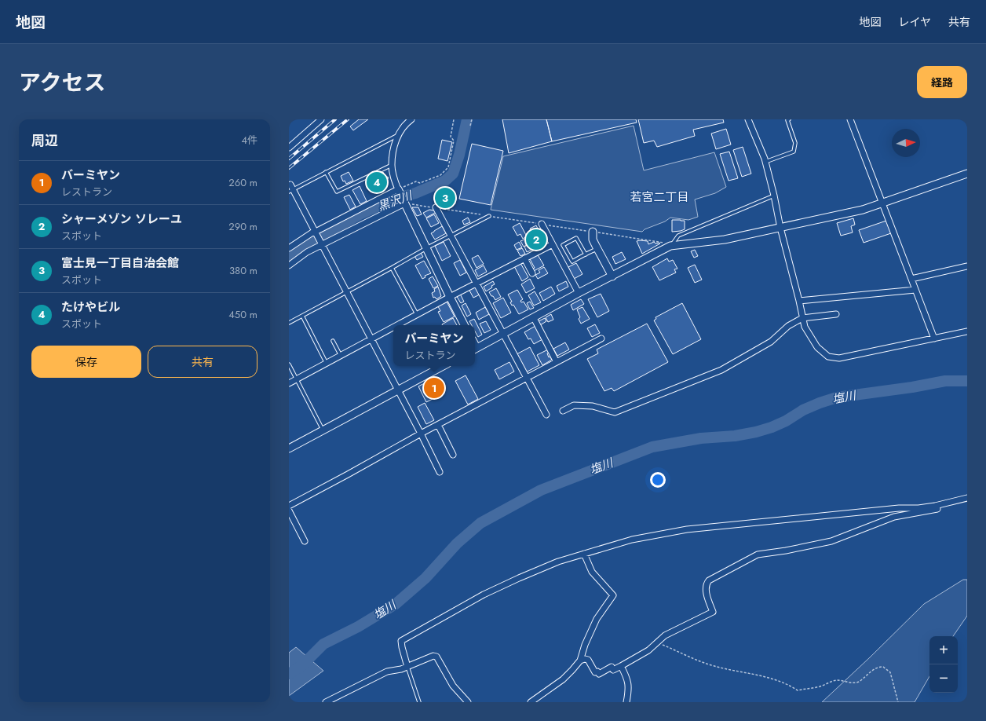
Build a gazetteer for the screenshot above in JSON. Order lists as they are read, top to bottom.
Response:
{
  "districts": ["若宮二丁目"],
  "water": ["黒沢川", "塩川"],
  "north": "right",
  "page": {
    "header": "地図",
    "nav": ["地図", "レイヤ", "共有"],
    "title": "アクセス",
    "buttons": [
      "経路",
      ["保存", "共有"]
    ],
    "heading": ["周辺", "4件"],
    "list": [
      {
        "mark": "1",
        "name": "バーミヤン",
        "note": "レストラン",
        "value": "260 m"
      },
      {
        "mark": "2",
        "name": "シャーメゾン ソレーユ",
        "note": "スポット",
        "value": "290 m"
      },
      {
        "mark": "3",
        "name": "富士見一丁目自治会館",
        "note": "スポット",
        "value": "380 m"
      },
      {
        "mark": "4",
        "name": "たけやビル",
        "note": "スポット",
        "value": "450 m"
      }
    ],
    "pins": [
      "4",
      "3",
      "2",
      "1"
    ],
    "popup": ["バーミヤン", "レストラン"],
    "map_buttons": ["+", "−"]
  }
}
